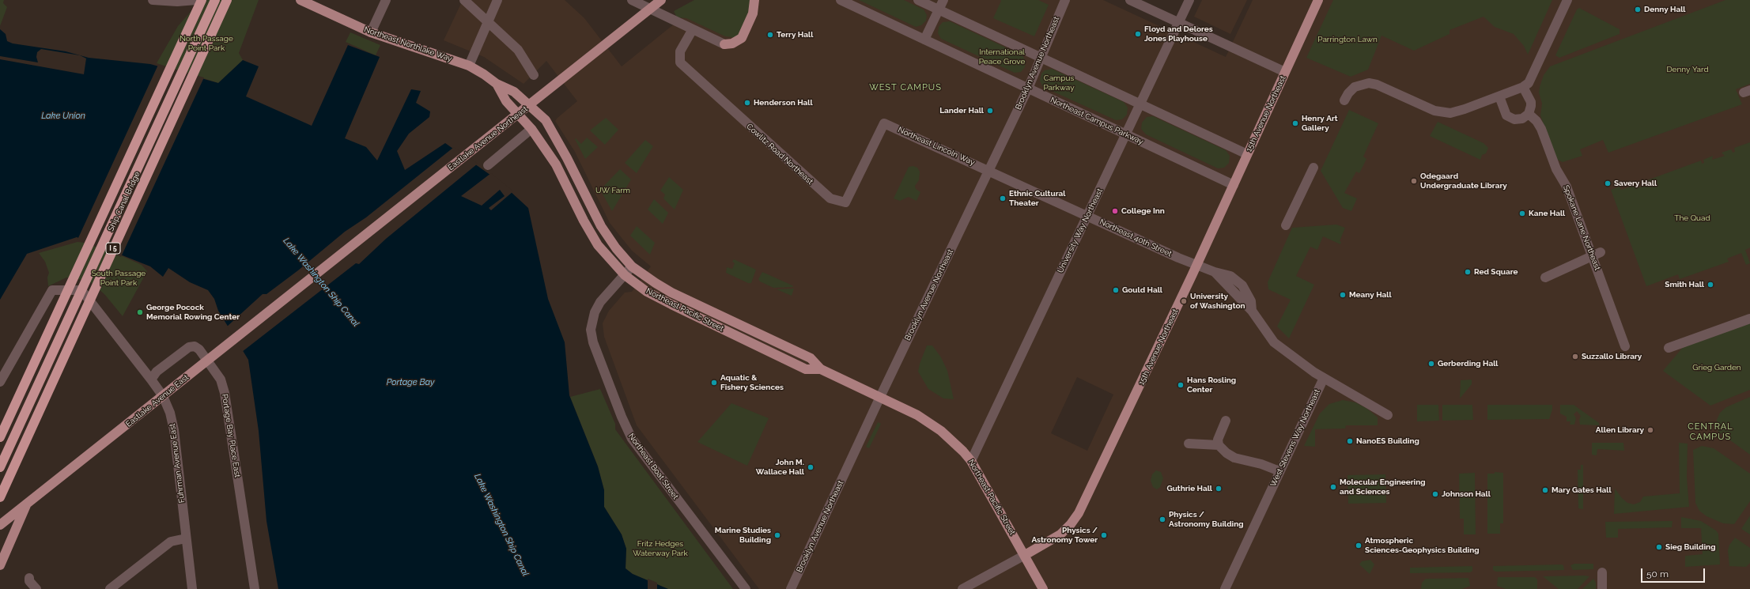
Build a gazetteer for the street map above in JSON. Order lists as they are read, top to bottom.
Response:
{
  "streets": {
    "highway": ["Ship Canal Bridge", "I 5"],
    "main road": [
      "Northeast Northlake Way",
      "15th Avenue Northeast",
      "Eastlake Avenue Northeast",
      "Northeast Pacific Street",
      "Eastlake Avenue East"
    ],
    "street": [
      "Brooklyn Avenue Northeast",
      "Northeast Campus Parkway",
      "Northeast Lincoln Way",
      "Cowlitz Road Northeast",
      "Spokane Lane Northeast",
      "University Way Northeast",
      "Northeast 40th Street",
      "Portage Bay Place East",
      "West Stevens Way Northeast",
      "Fuhrman Avenue East",
      "Northeast Boat Street"
    ]
  },
  "crossings": [
    ["Northeast Northlake Way", "Northeast Pacific Street"],
    ["Brooklyn Avenue Northeast", "Northeast Campus Parkway"],
    ["Brooklyn Avenue Northeast", "Northeast Lincoln Way"],
    ["Brooklyn Avenue Northeast", "Northeast 40th Street"],
    ["Brooklyn Avenue Northeast", "Northeast Pacific Street"],
    ["15th Avenue Northeast", "Northeast Campus Parkway"],
    ["15th Avenue Northeast", "Northeast 40th Street"],
    ["15th Avenue Northeast", "Northeast Pacific Street"],
    ["Northeast Campus Parkway", "University Way Northeast"],
    ["Eastlake Avenue Northeast", "Eastlake Avenue East"],
    ["Northeast Lincoln Way", "Cowlitz Road Northeast"],
    ["Northeast Lincoln Way", "Northeast 40th Street"],
    ["University Way Northeast", "Northeast 40th Street"],
    ["University Way Northeast", "Northeast Pacific Street"],
    ["Northeast Pacific Street", "Northeast Boat Street"],
    ["Eastlake Avenue East", "Fuhrman Avenue East"],
    ["Portage Bay Place East", "Fuhrman Avenue East"]
  ],
  "districts": ["WEST CAMPUS", "CENTRAL CAMPUS"],
  "water": ["Lake Union", "Lake Washington Ship Canal", "Portage Bay"],
  "parks": [
    "North Passage Point Park",
    "Parrington Lawn",
    "International Peace Grove",
    "Denny Yard",
    "Campus Parkway",
    "UW Farm",
    "The Quad",
    "South Passage Point Park",
    "Grieg Garden",
    "Fritz Hedges Waterway Park"
  ],
  "places": [
    "Denny Hall",
    "Floyd and Delores Jones Playhouse",
    "Terry Hall",
    "Henderson Hall",
    "Lander Hall",
    "Henry Art Gallery",
    "Odegaard Undergraduate Library",
    "Savery Hall",
    "Ethnic Cultural Theater",
    "College Inn",
    "Kane Hall",
    "Red Square",
    "Smith Hall",
    "Gould Hall",
    "Meany Hall",
    "University of Washington",
    "George Pocock Memorial Rowing Center",
    "Suzzallo Library",
    "Gerberding Hall",
    "Aquatic & Fishery Sciences",
    "Hans Rosling Center",
    "Allen Library",
    "NanoES Building",
    "John M. Wallace Hall",
    "Molecular Engineering and Sciences",
    "Guthrie Hall",
    "Mary Gates Hall",
    "Johnson Hall",
    "Physics / Astronomy Building",
    "Marine Studies Building",
    "Physics / Astronomy Tower",
    "Atmospheric Sciences-Geophysics Building",
    "Sieg Building"
  ],
  "scale_bar": "50 m"
}
